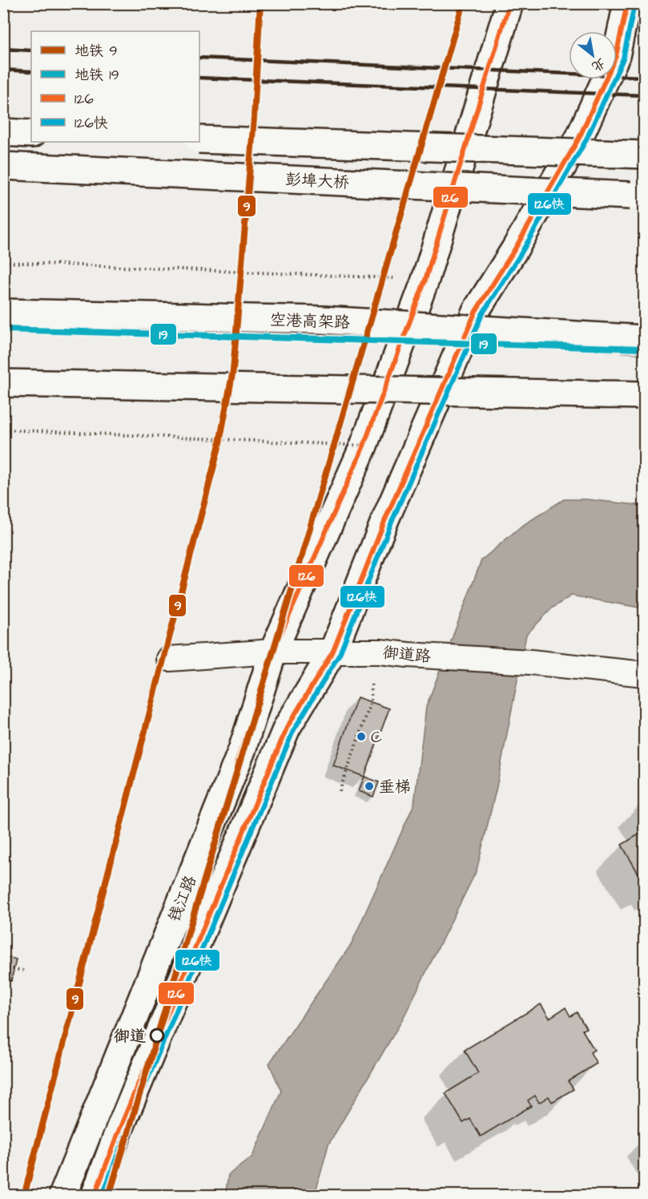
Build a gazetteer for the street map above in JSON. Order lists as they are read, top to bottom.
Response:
{
  "streets": {
    "main road": ["彭埠大桥", "空港高架路", "钱江路"],
    "street": ["御道路"]
  },
  "crossings": [
    ["御道路", "钱江路"]
  ],
  "places": ["C", "垂梯", "御道"],
  "lines": [
    "metro line 9",
    "transit line 126",
    "transit line 126快",
    "metro line 19"
  ],
  "legend": [
    "地铁 9",
    "地铁 19",
    "126",
    "126快"
  ],
  "north": "bottom right"
}
